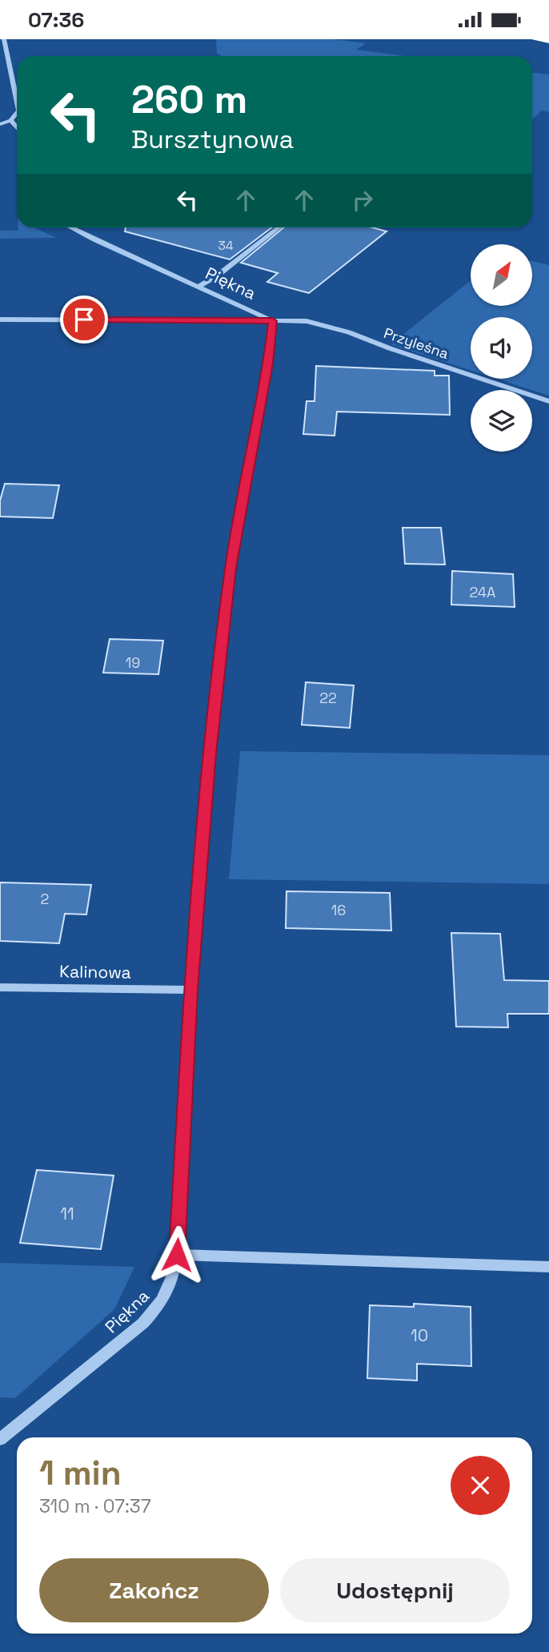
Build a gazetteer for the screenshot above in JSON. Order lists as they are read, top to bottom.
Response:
{
  "streets": {
    "street": ["Piękna", "Przyleśna", "Kalinowa"]
  },
  "crossings": [
    ["Piękna", "Przyleśna"],
    ["Piękna", "Kalinowa"]
  ],
  "house_numbers": [
    "34",
    "24A",
    "19",
    "22",
    "2",
    "16",
    "11",
    "10"
  ],
  "north": "top right",
  "page": {
    "status": "07:36",
    "turn": ["260 m", "Bursztynowa"],
    "heading": ["1 min", "310 m · 07:37"],
    "buttons": ["Zakończ", "Udostępnij"]
  }
}
